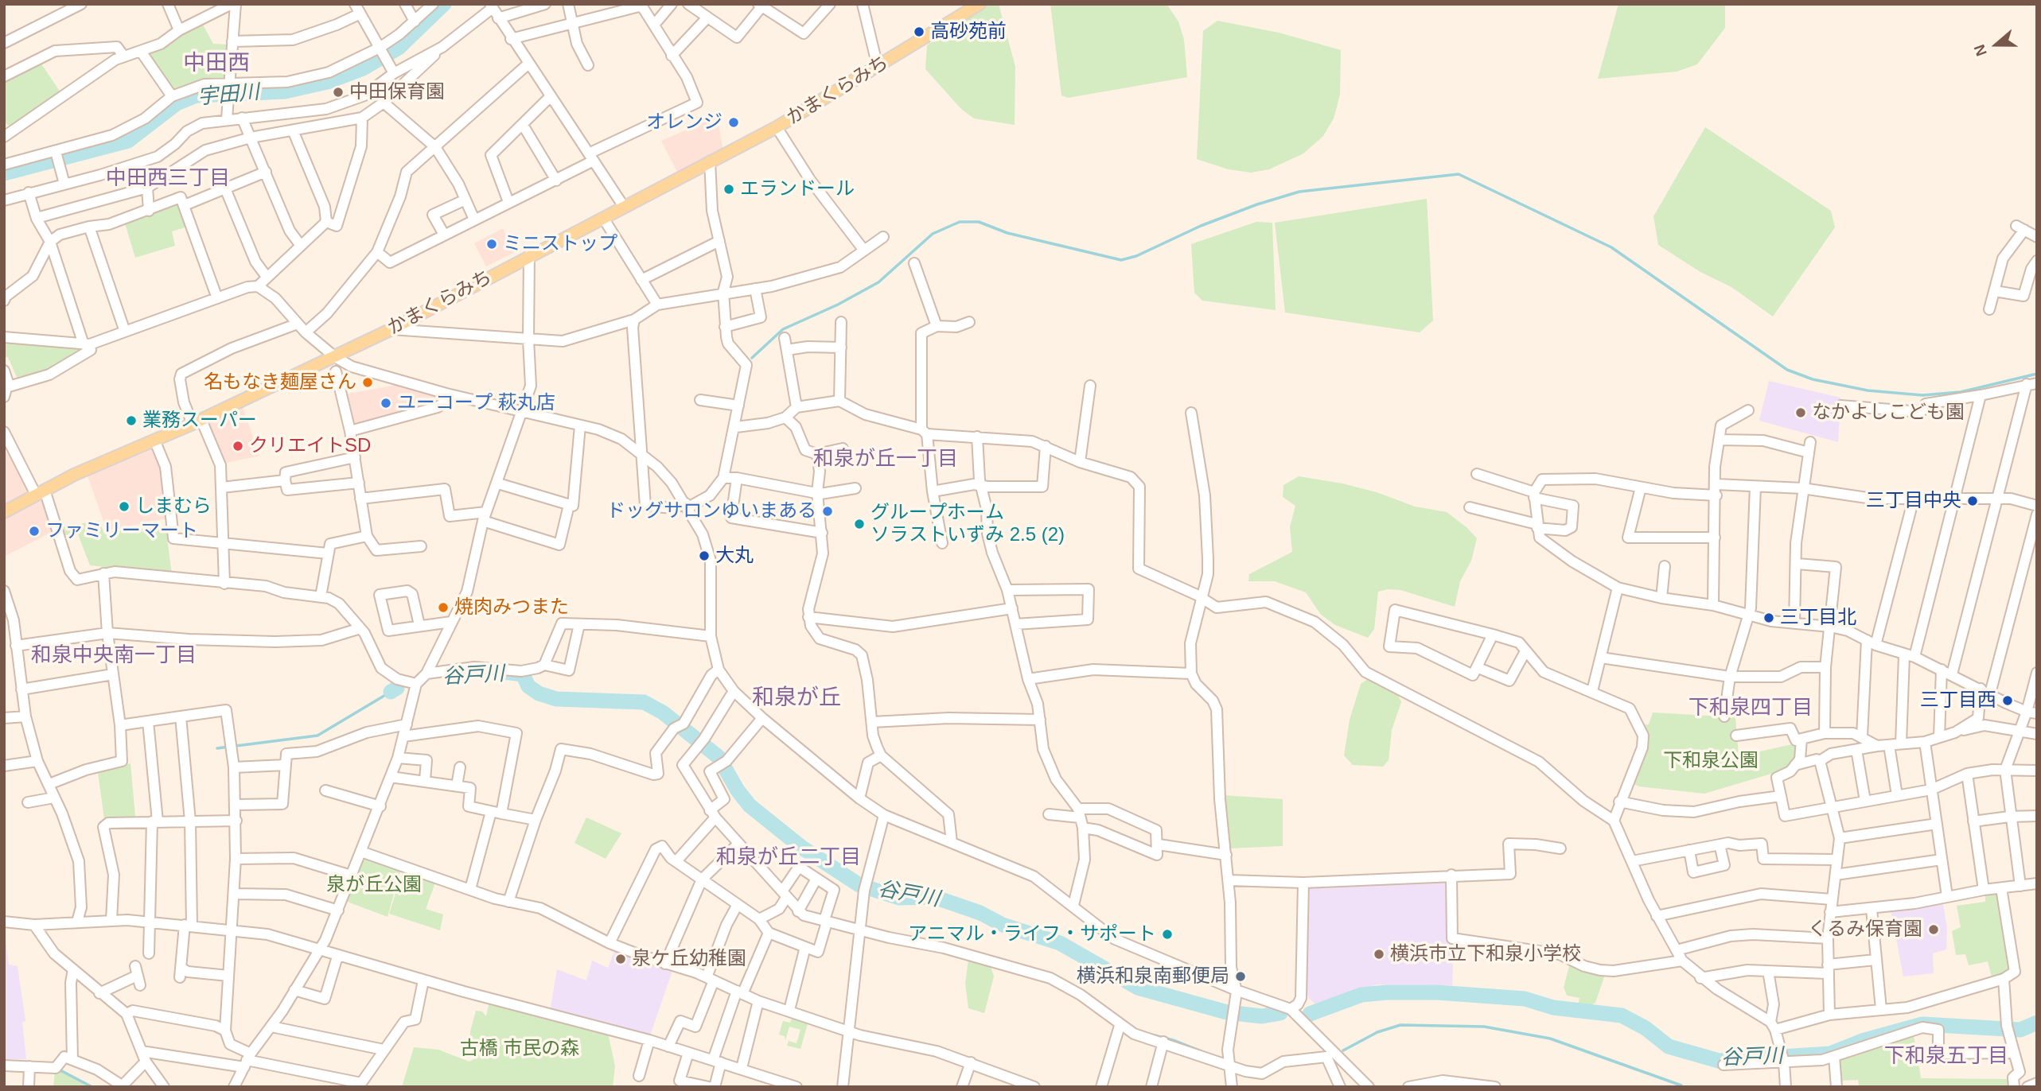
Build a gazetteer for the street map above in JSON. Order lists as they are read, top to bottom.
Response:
{
  "streets": {
    "main road": ["かまくらみち"]
  },
  "districts": [
    "中田西",
    "中田西三丁目",
    "和泉が丘一丁目",
    "和泉中央南一丁目",
    "和泉が丘",
    "下和泉四丁目",
    "和泉が丘二丁目",
    "下和泉五丁目"
  ],
  "water": ["宇田川", "谷戸川"],
  "parks": ["下和泉公園", "泉が丘公園", "古橋 市民の森"],
  "places": [
    "高砂苑前",
    "中田保育園",
    "オレンジ",
    "エランドール",
    "ミニストップ",
    "名もなき麺屋さん",
    "ユーコープ 萩丸店",
    "なかよしこども園",
    "業務スーパー",
    "クリエイトSD",
    "三丁目中央",
    "しまむら",
    "ドッグサロンゆいまある",
    "グループホーム ソラストいずみ 2.5 (2)",
    "ファミリーマート",
    "大丸",
    "焼肉みつまた",
    "三丁目北",
    "三丁目西",
    "くるみ保育園",
    "アニマル・ライフ・サポート",
    "横浜市立下和泉小学校",
    "泉ケ丘幼稚園",
    "横浜和泉南郵便局"
  ],
  "north": "left"
}
